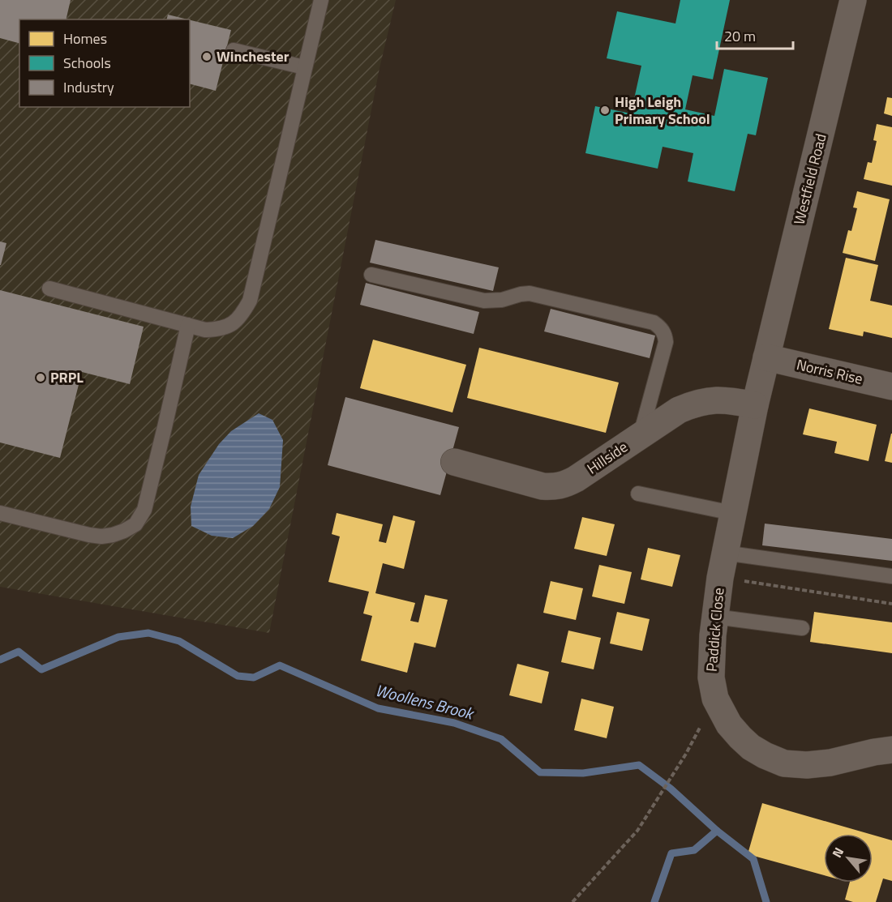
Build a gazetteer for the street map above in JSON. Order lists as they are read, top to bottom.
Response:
{
  "streets": {
    "street": [
      "Westfield Road",
      "Norris Rise",
      "Hillside",
      "Paddick Close"
    ]
  },
  "crossings": [
    ["Westfield Road", "Norris Rise"],
    ["Westfield Road", "Paddick Close"],
    ["Norris Rise", "Paddick Close"],
    ["Hillside", "Paddick Close"]
  ],
  "water": ["Woollens Brook"],
  "places": ["Winchester", "High Leigh Primary School", "PRPL"],
  "legend": ["Homes", "Schools", "Industry"],
  "scale_bar": "20 m",
  "north": "top left"
}
